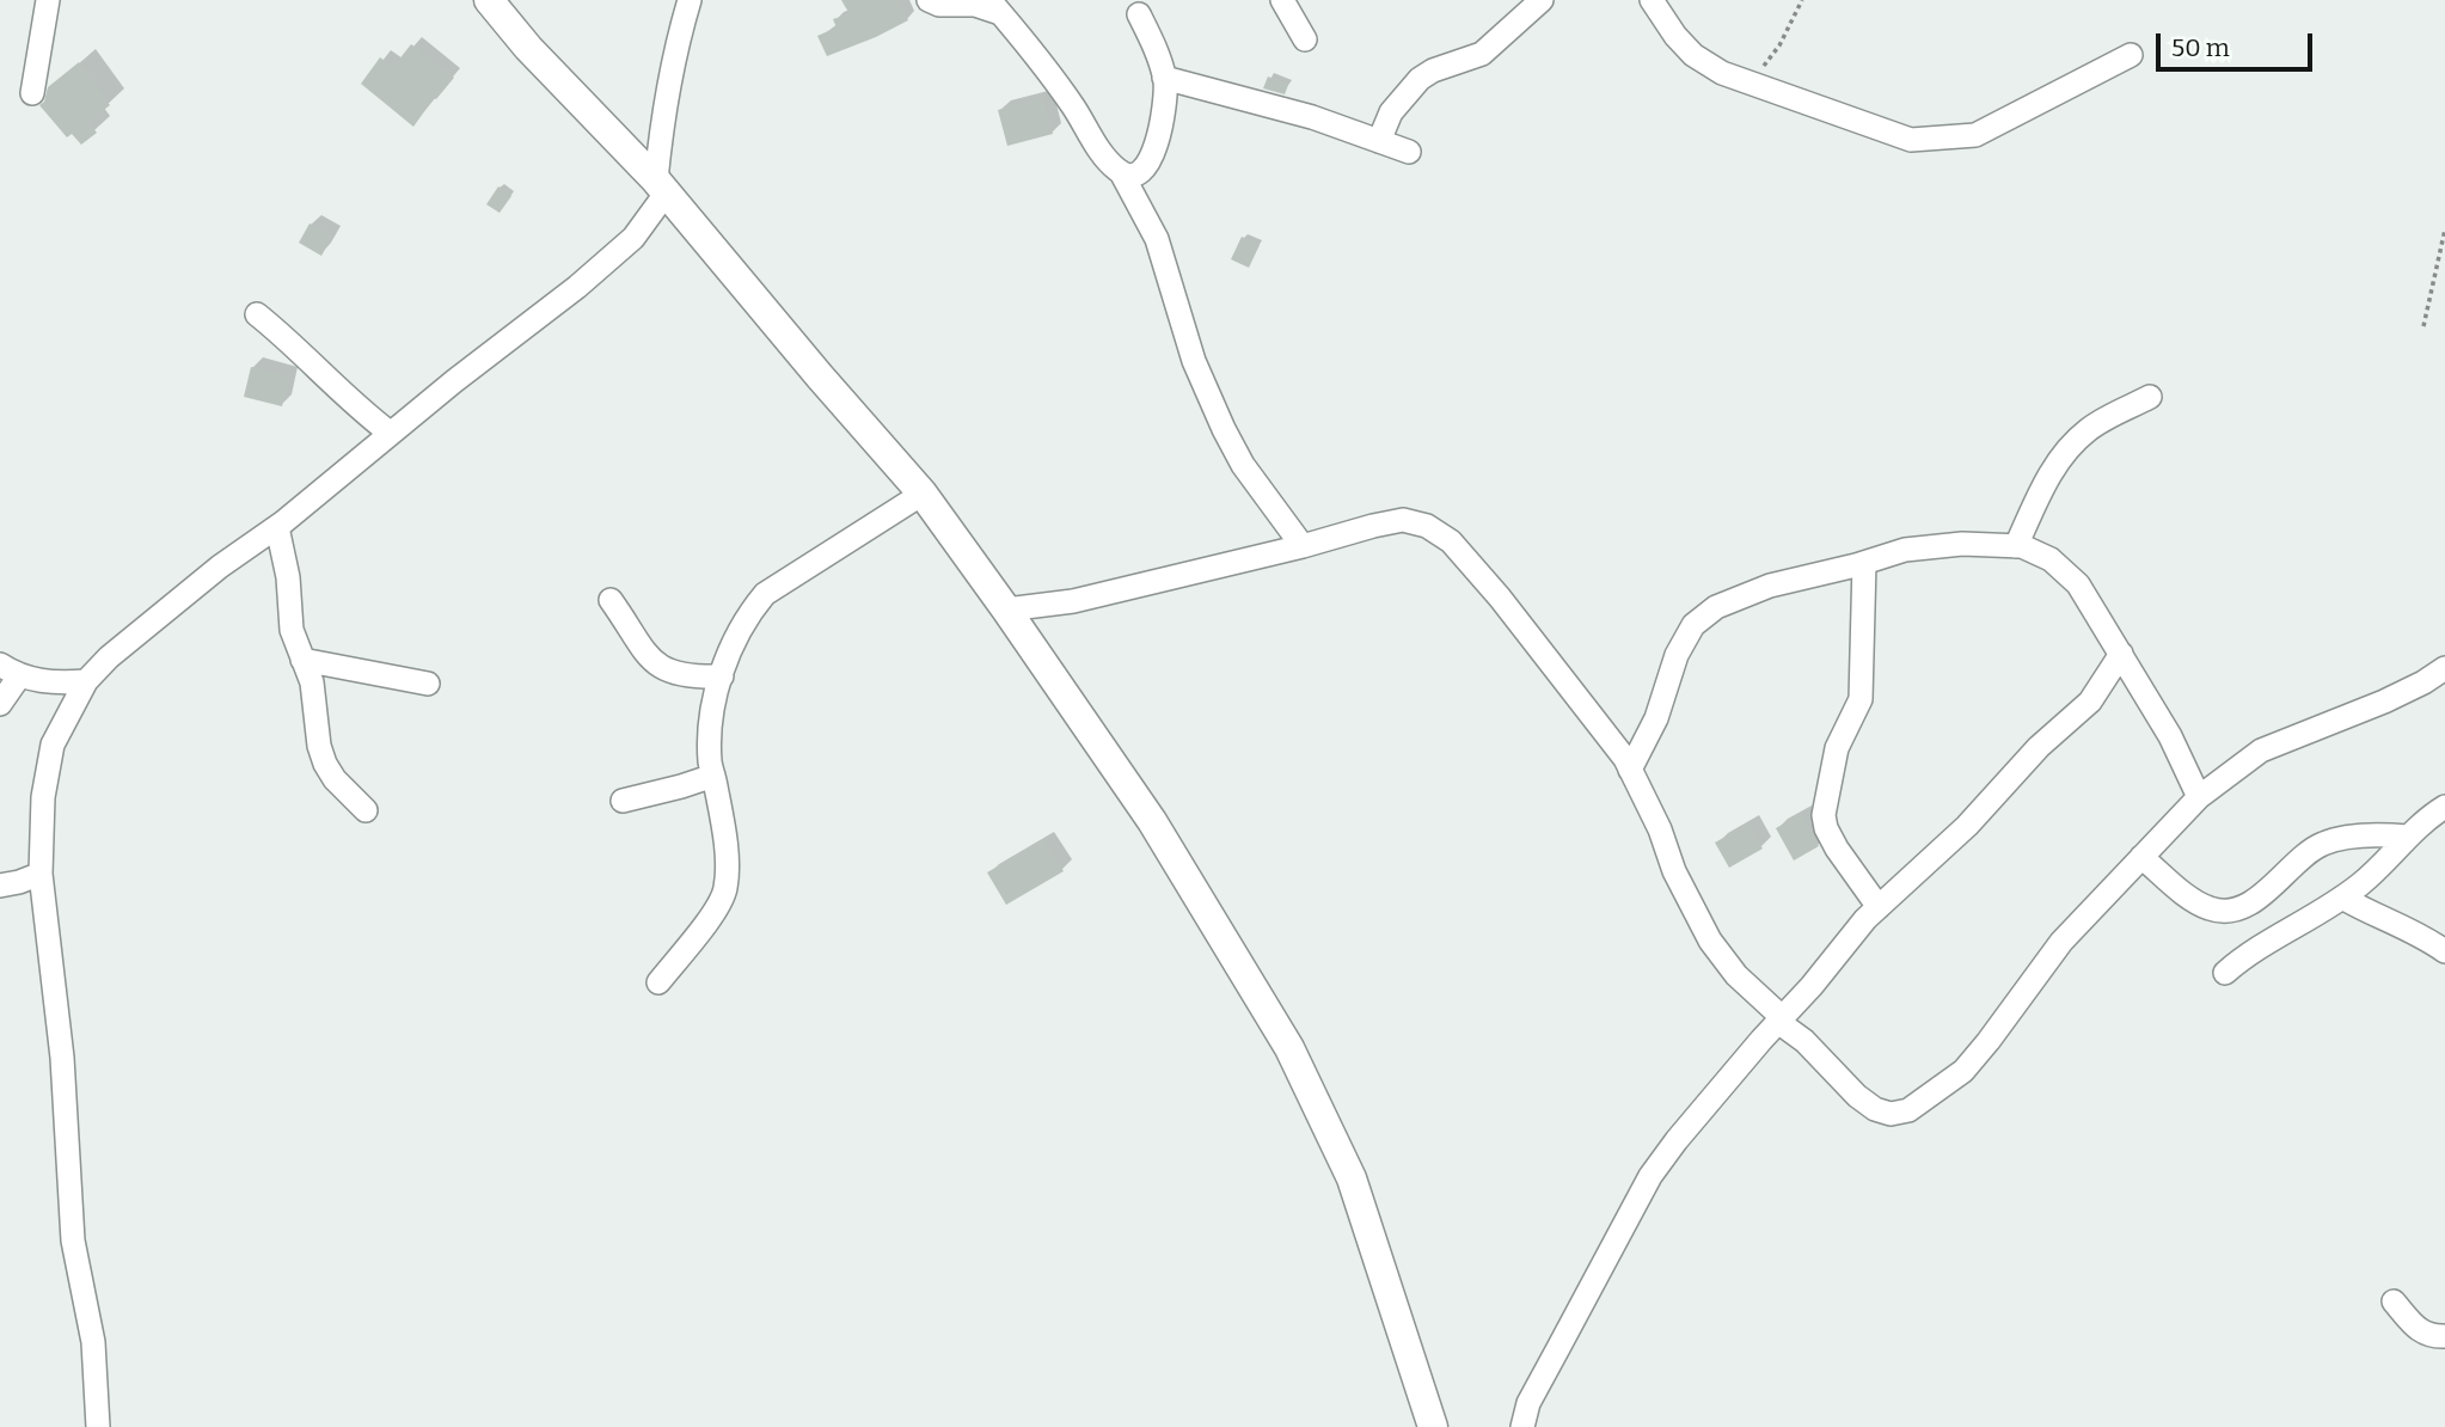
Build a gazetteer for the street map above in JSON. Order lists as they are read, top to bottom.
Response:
{
  "scale_bar": "50 m"
}
